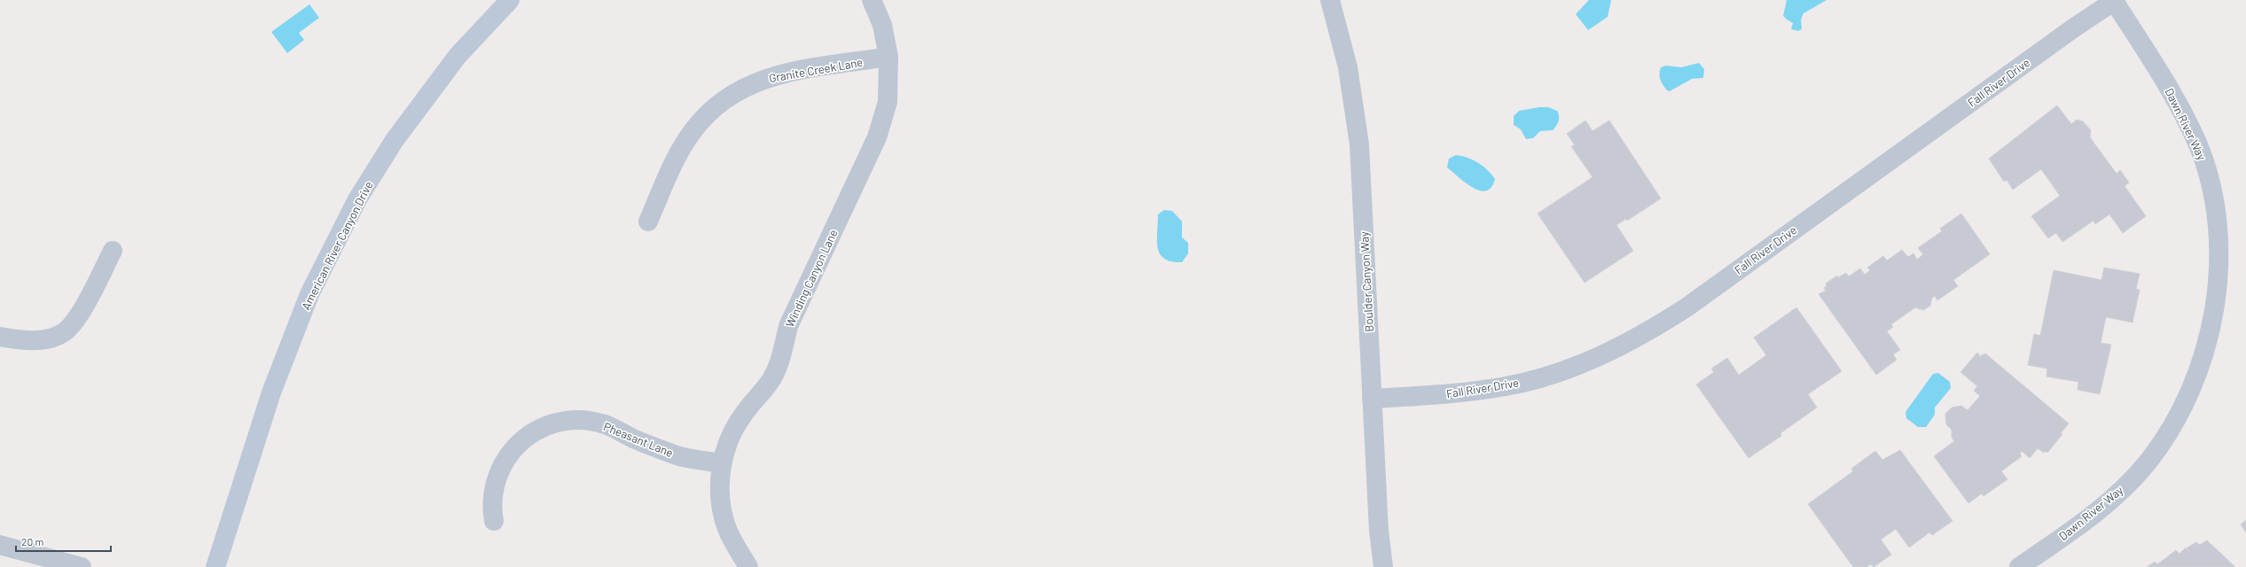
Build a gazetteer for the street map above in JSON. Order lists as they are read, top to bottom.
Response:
{
  "streets": {
    "main road": ["American River Canyon Drive"],
    "street": [
      "Granite Creek Lane",
      "Fall River Drive",
      "Dawn River Way",
      "Winding Canyon Lane",
      "Boulder Canyon Way",
      "Pheasant Lane"
    ]
  },
  "crossings": [
    ["Granite Creek Lane", "Winding Canyon Lane"],
    ["Fall River Drive", "Dawn River Way"],
    ["Fall River Drive", "Boulder Canyon Way"],
    ["Winding Canyon Lane", "Pheasant Lane"]
  ],
  "scale_bar": "20 m"
}
